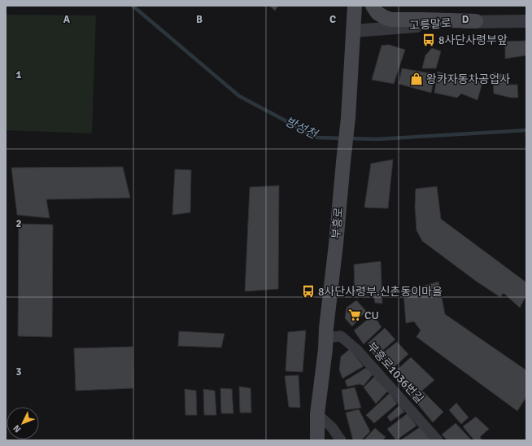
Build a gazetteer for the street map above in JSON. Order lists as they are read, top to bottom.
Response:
{
  "streets": {
    "main road": ["부흥로"],
    "street": ["고릉말로", "부흥로1036번길"]
  },
  "crossings": [
    ["고릉말로", "부흥로"],
    ["부흥로", "부흥로1036번길"]
  ],
  "water": ["방성천"],
  "places": {
    "bus stop": ["8사단사령부앞", "8사단사령부.신촌동이마을"],
    "shop": ["왕카자동차공업사"],
    "supermarket": ["CU"]
  },
  "north": "bottom left",
  "grid": {
    "columns": [
      "A",
      "B",
      "C",
      "D"
    ],
    "rows": ["1", "2", "3"]
  }
}
